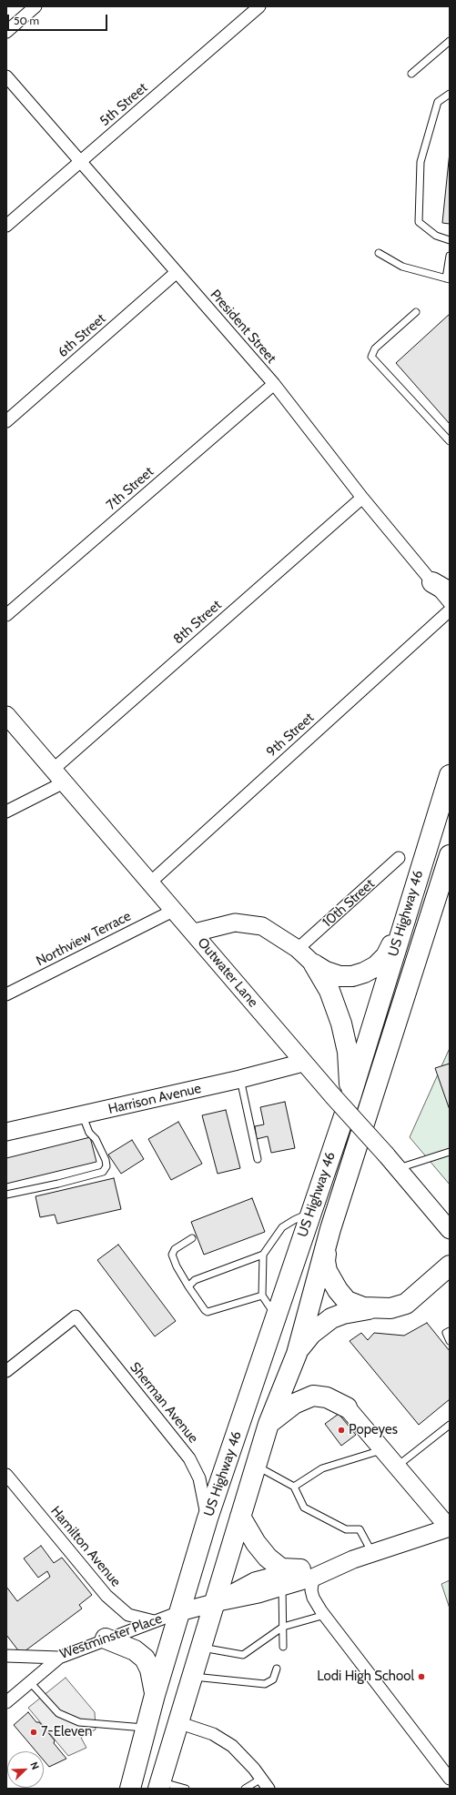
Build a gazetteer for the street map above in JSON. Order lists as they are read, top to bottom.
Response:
{
  "streets": {
    "highway": ["US Highway 46"],
    "street": [
      "5th Street",
      "President Street",
      "6th Street",
      "7th Street",
      "8th Street",
      "9th Street",
      "10th Street",
      "Northview Terrace",
      "Outwater Lane",
      "Harrison Avenue",
      "Sherman Avenue",
      "Hamilton Avenue",
      "Westminster Place"
    ]
  },
  "crossings": [
    ["5th Street", "President Street"],
    ["President Street", "6th Street"],
    ["President Street", "7th Street"],
    ["President Street", "8th Street"],
    ["8th Street", "Outwater Lane"],
    ["9th Street", "Outwater Lane"],
    ["US Highway 46", "Outwater Lane"],
    ["US Highway 46", "Sherman Avenue"],
    ["US Highway 46", "Westminster Place"],
    ["Northview Terrace", "Outwater Lane"],
    ["Outwater Lane", "Harrison Avenue"],
    ["Hamilton Avenue", "Westminster Place"]
  ],
  "places": ["Popeyes", "Lodi High School", "7-Eleven"],
  "scale_bar": "50 m",
  "north": "top right"
}
